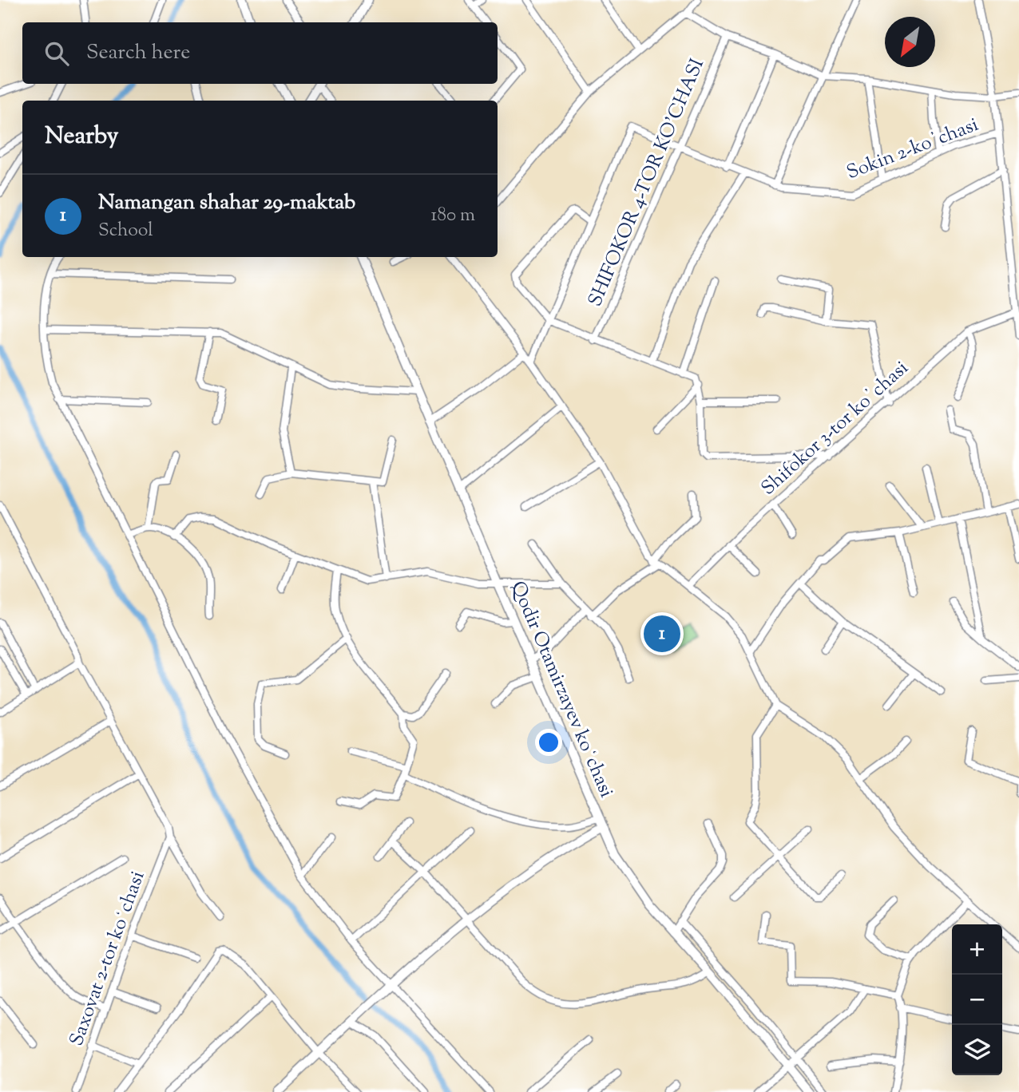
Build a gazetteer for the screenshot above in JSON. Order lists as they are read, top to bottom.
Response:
{
  "streets": {
    "main road": ["Qodir Otamirzayev koʻchasi"],
    "street": [
      "Sokin 2-koʼchasi",
      "SHIFOKOR 4-TOR KO'CHASI",
      "Shifokor 3-tor koʼchasi",
      "Saxovat 2-tor koʻchasi"
    ]
  },
  "crossings": [
    ["Sokin 2-koʼchasi", "SHIFOKOR 4-TOR KO'CHASI"]
  ],
  "north": "bottom left",
  "page": {
    "search": "Search here",
    "heading": "Nearby",
    "list": [
      {
        "mark": "1",
        "name": "Namangan shahar 29-maktab",
        "note": "School",
        "value": "180 m"
      }
    ],
    "pins": "1",
    "map_buttons": ["+", "−"]
  }
}
